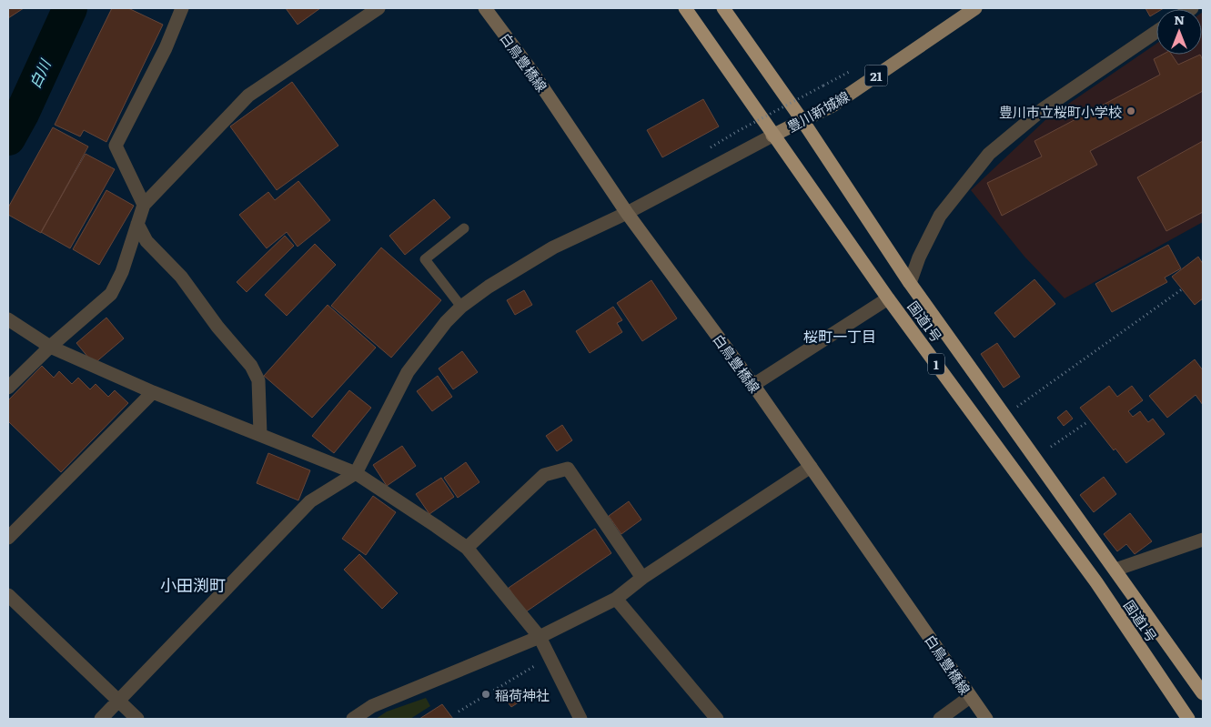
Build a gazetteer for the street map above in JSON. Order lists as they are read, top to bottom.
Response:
{
  "streets": {
    "highway": ["国道1号", "1"],
    "main road": ["白鳥豊橋線", "21", "豊川新城線"]
  },
  "crossings": [
    ["豊川新城線", "国道1号"]
  ],
  "districts": ["桜町一丁目", "小田渕町"],
  "water": ["白川"],
  "places": ["豊川市立桜町小学校", "稲荷神社"],
  "north": "top"
}
